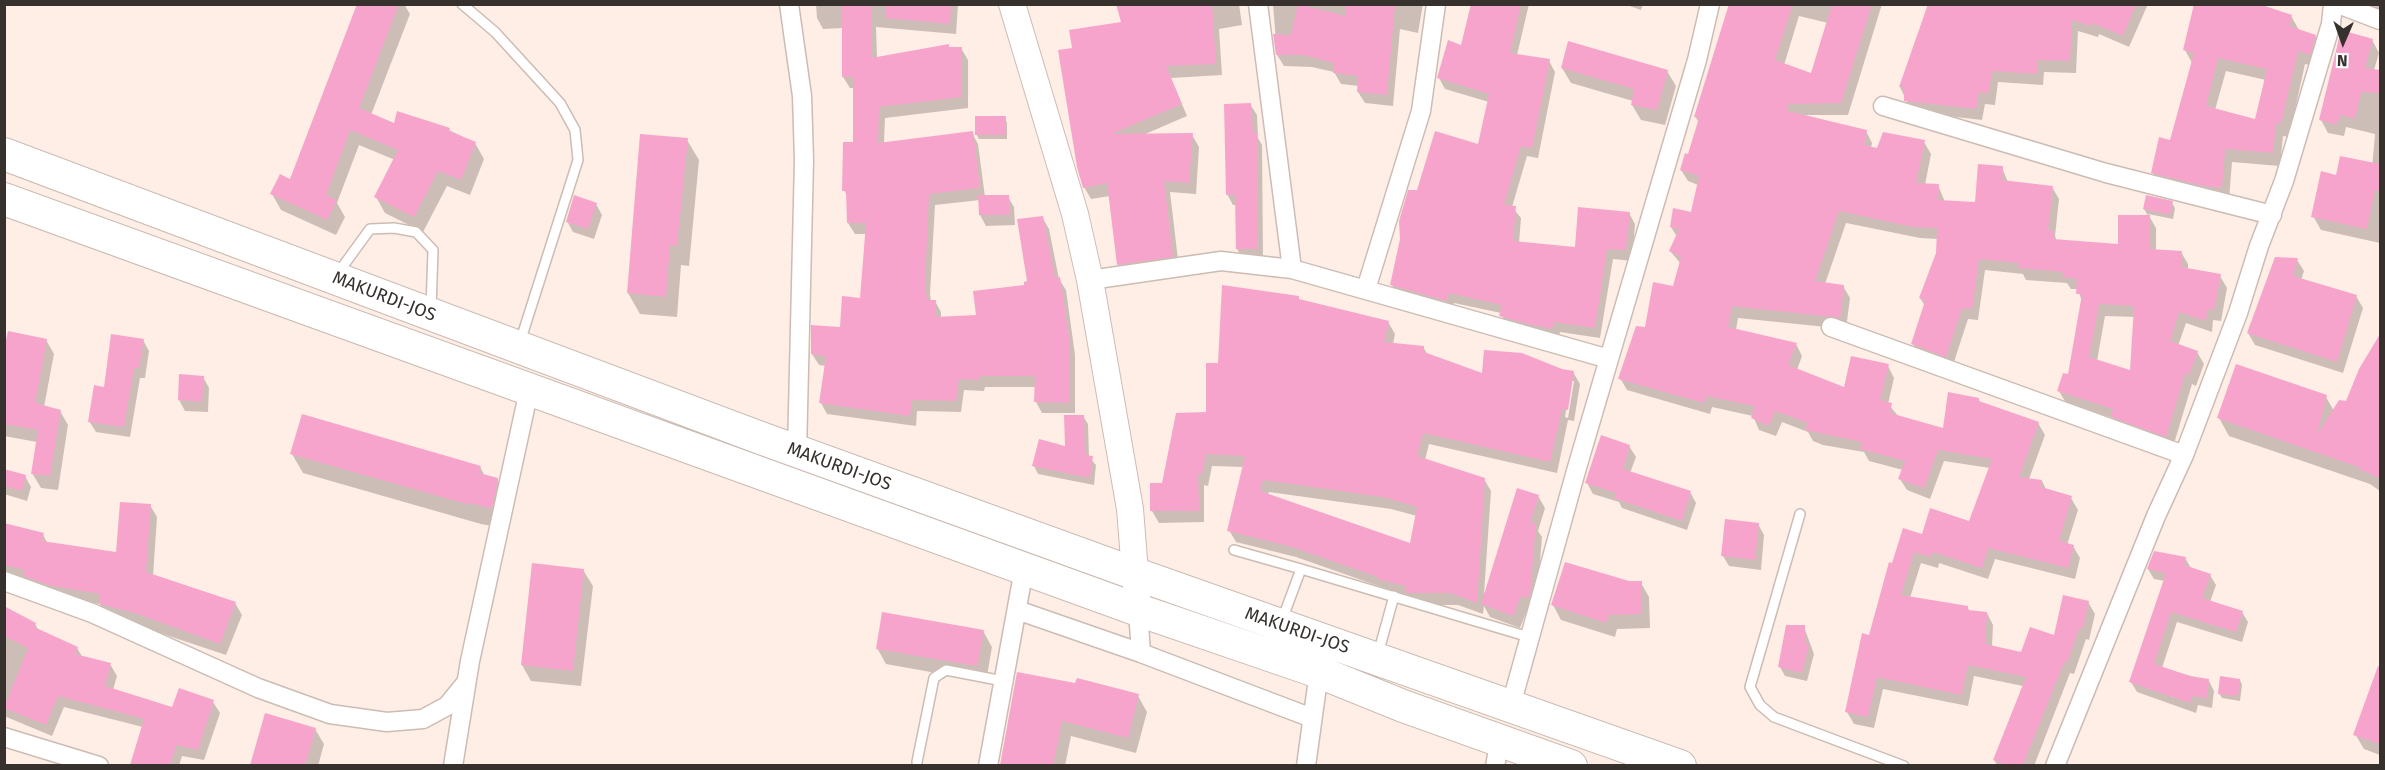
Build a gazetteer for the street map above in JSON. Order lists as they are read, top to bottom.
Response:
{
  "streets": {
    "highway": ["MAKURDI-JOS"]
  },
  "north": "bottom"
}
